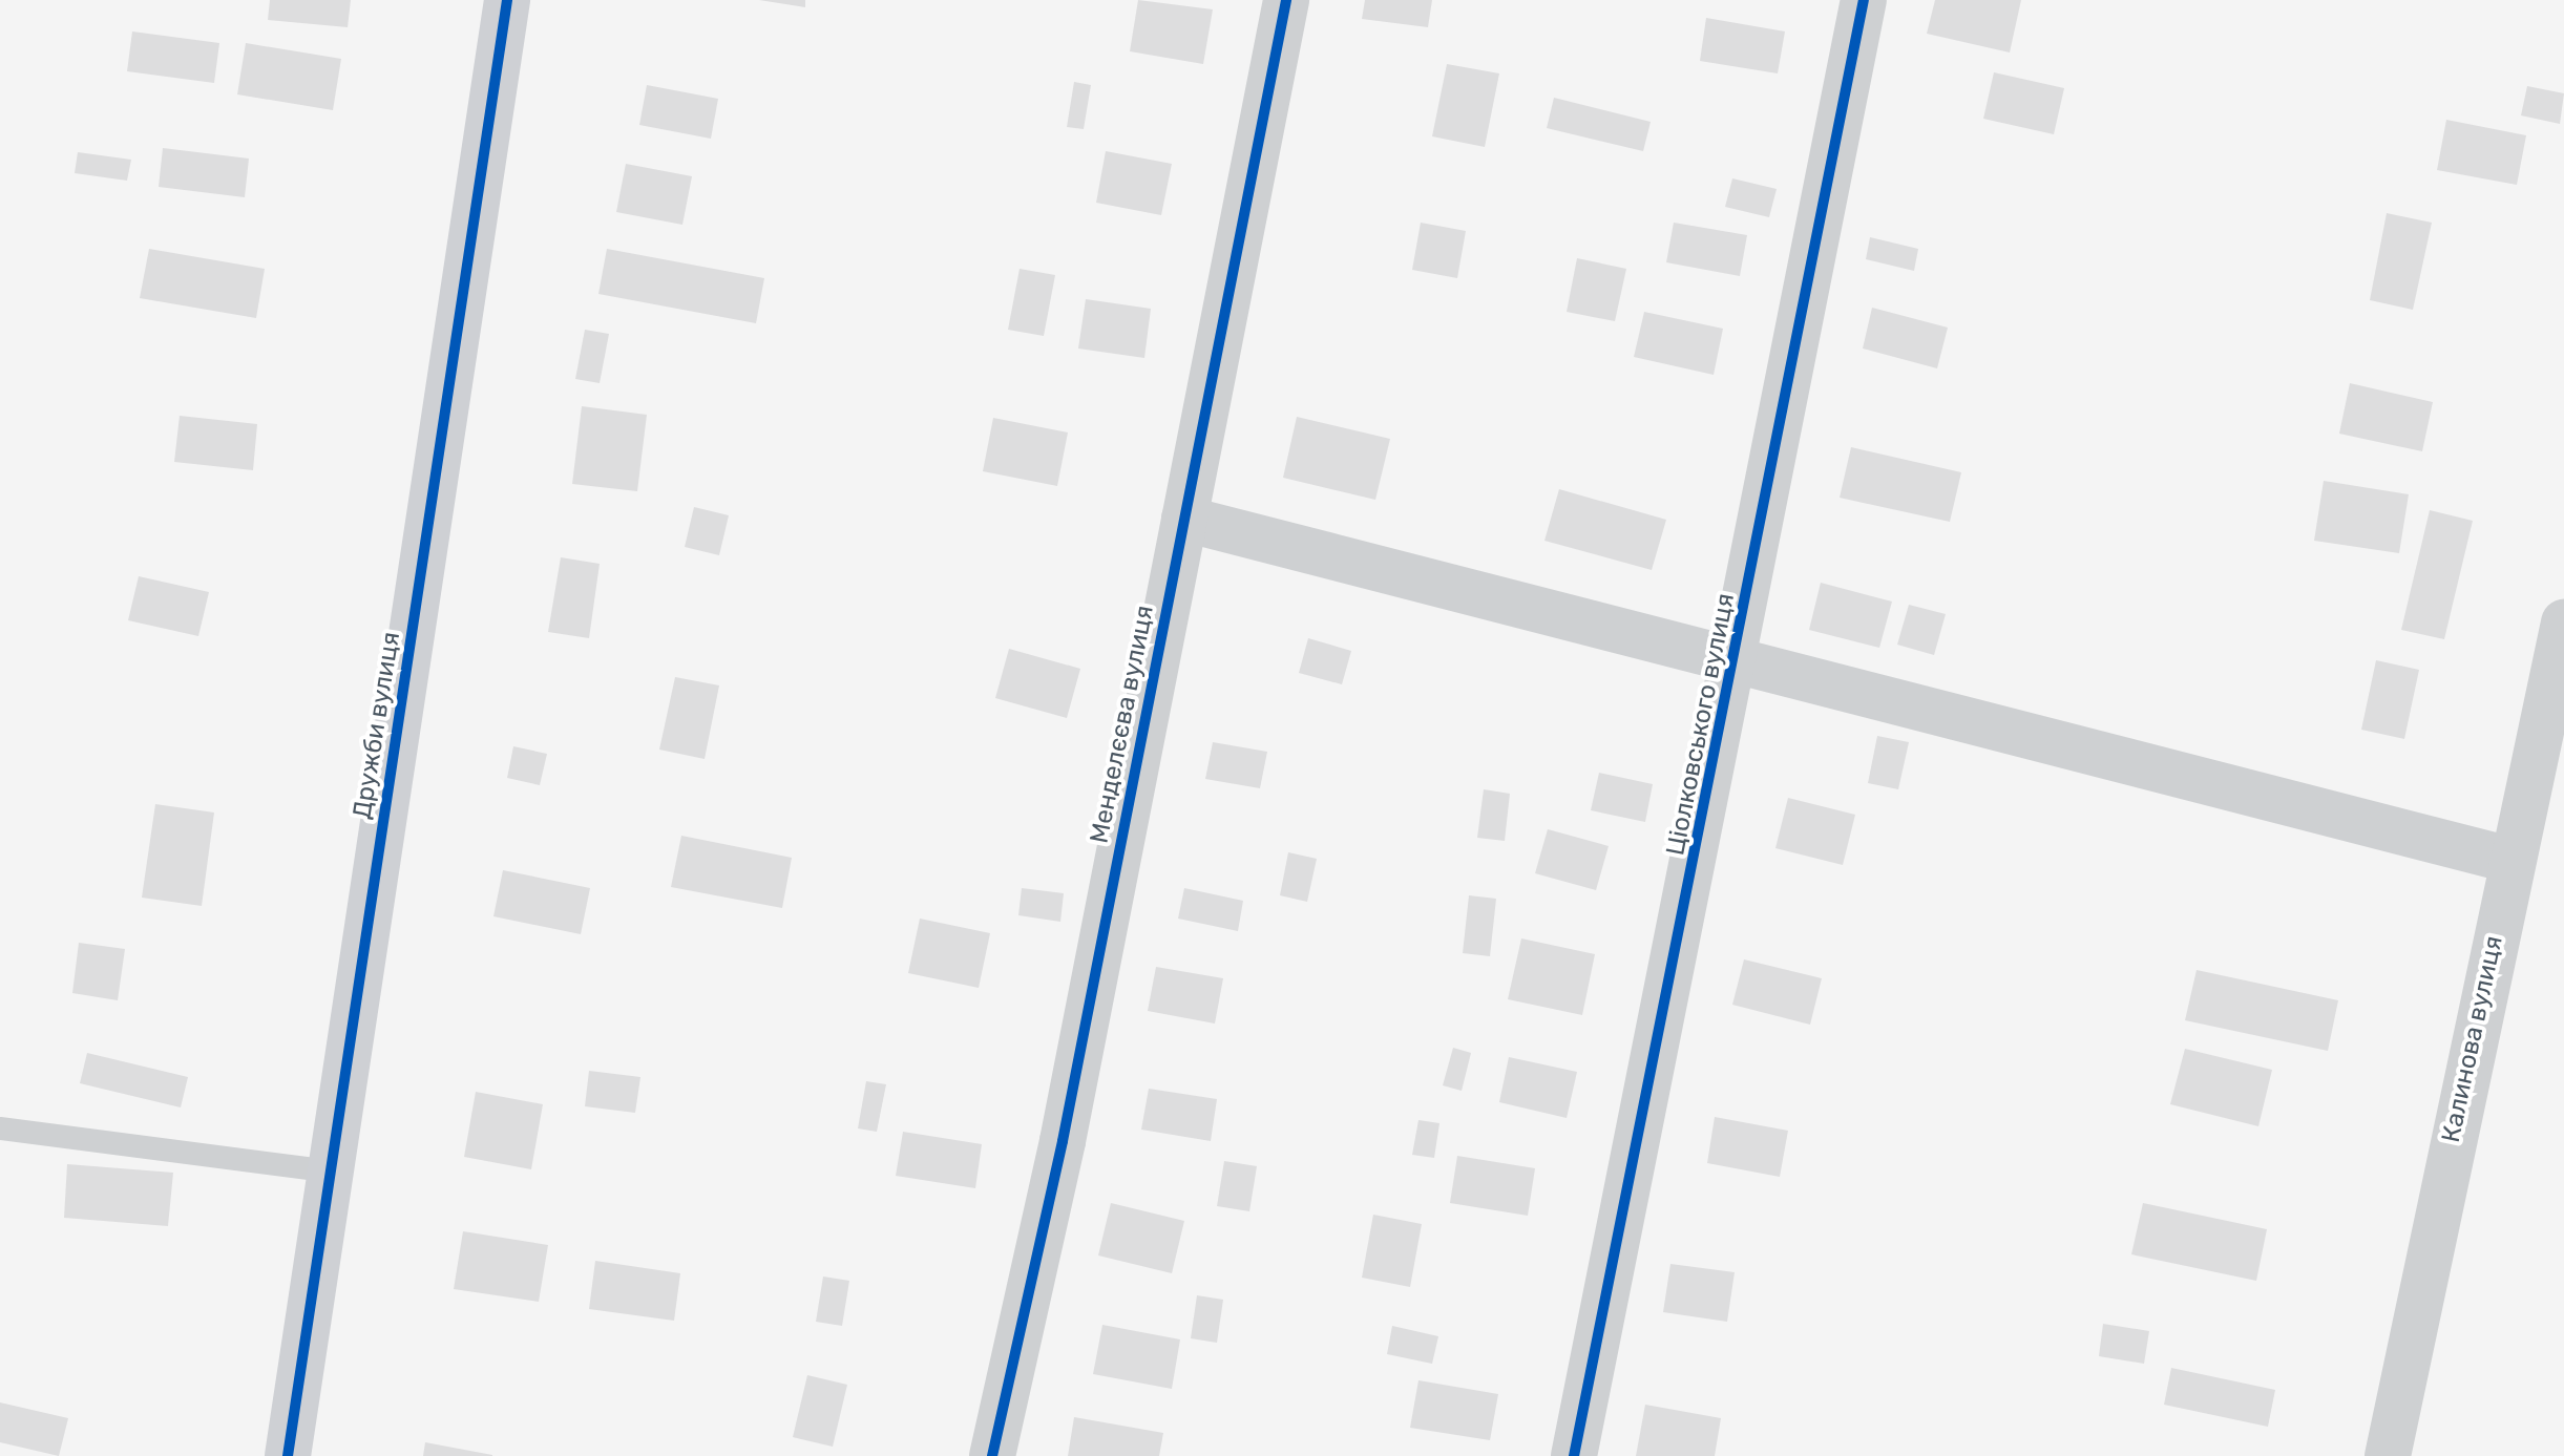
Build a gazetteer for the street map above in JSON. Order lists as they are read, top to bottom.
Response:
{
  "streets": {
    "street": [
      "Менделєєва вулиця",
      "Ціолковського вулиця",
      "Дружби вулиця",
      "Калинова вулиця"
    ]
  }
}
